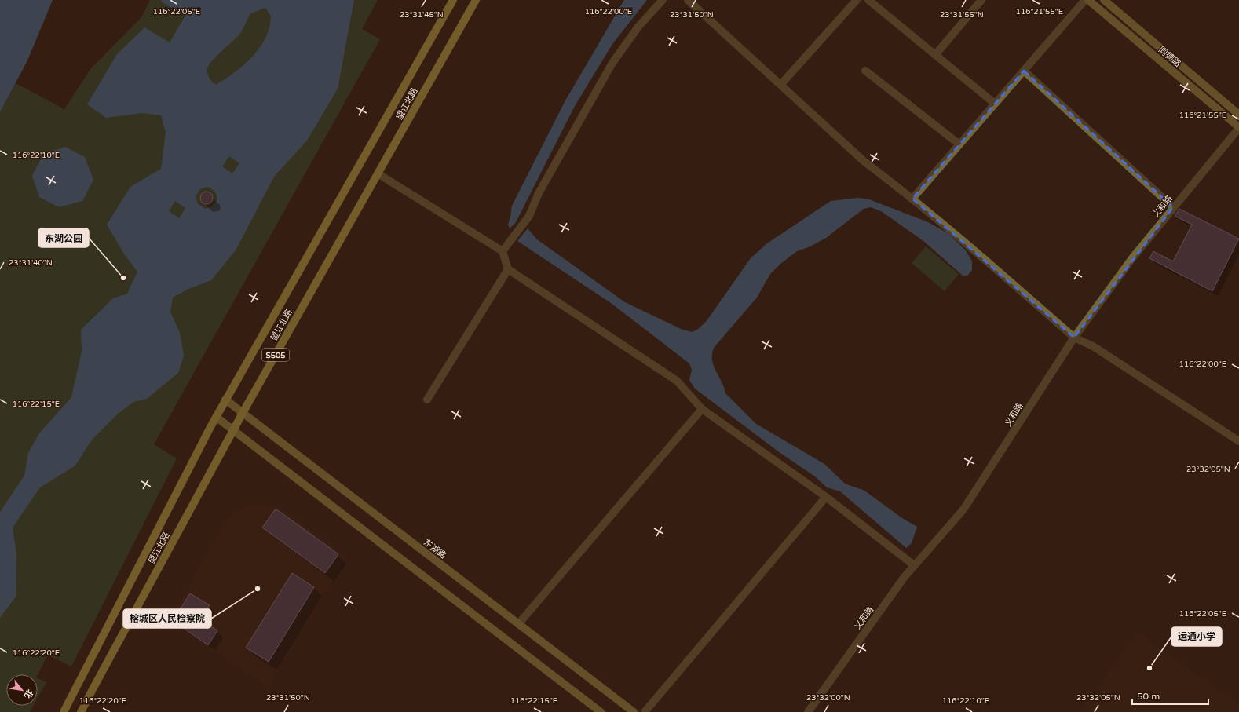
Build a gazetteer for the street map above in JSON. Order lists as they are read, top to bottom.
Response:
{
  "streets": {
    "main road": [
      "同德路",
      "望江北路",
      "S505",
      "东湖路"
    ],
    "street": ["义和路"]
  },
  "crossings": [
    ["同德路", "义和路"],
    ["望江北路", "东湖路"]
  ],
  "places": ["东湖公园", "榕城区人民检察院", "运通小学"],
  "scale_bar": "50 m",
  "north": "bottom right",
  "coordinates": [
    "116°22'05\"E",
    "116°22'00\"E",
    "116°21'55\"E",
    "23°31'45\"N",
    "23°31'50\"N",
    "23°31'55\"N",
    "116°22'10\"E",
    "23°31'40\"N",
    "116°22'15\"E",
    "23°32'05\"N",
    "116°22'20\"E",
    "23°32'00\"N"
  ]
}
